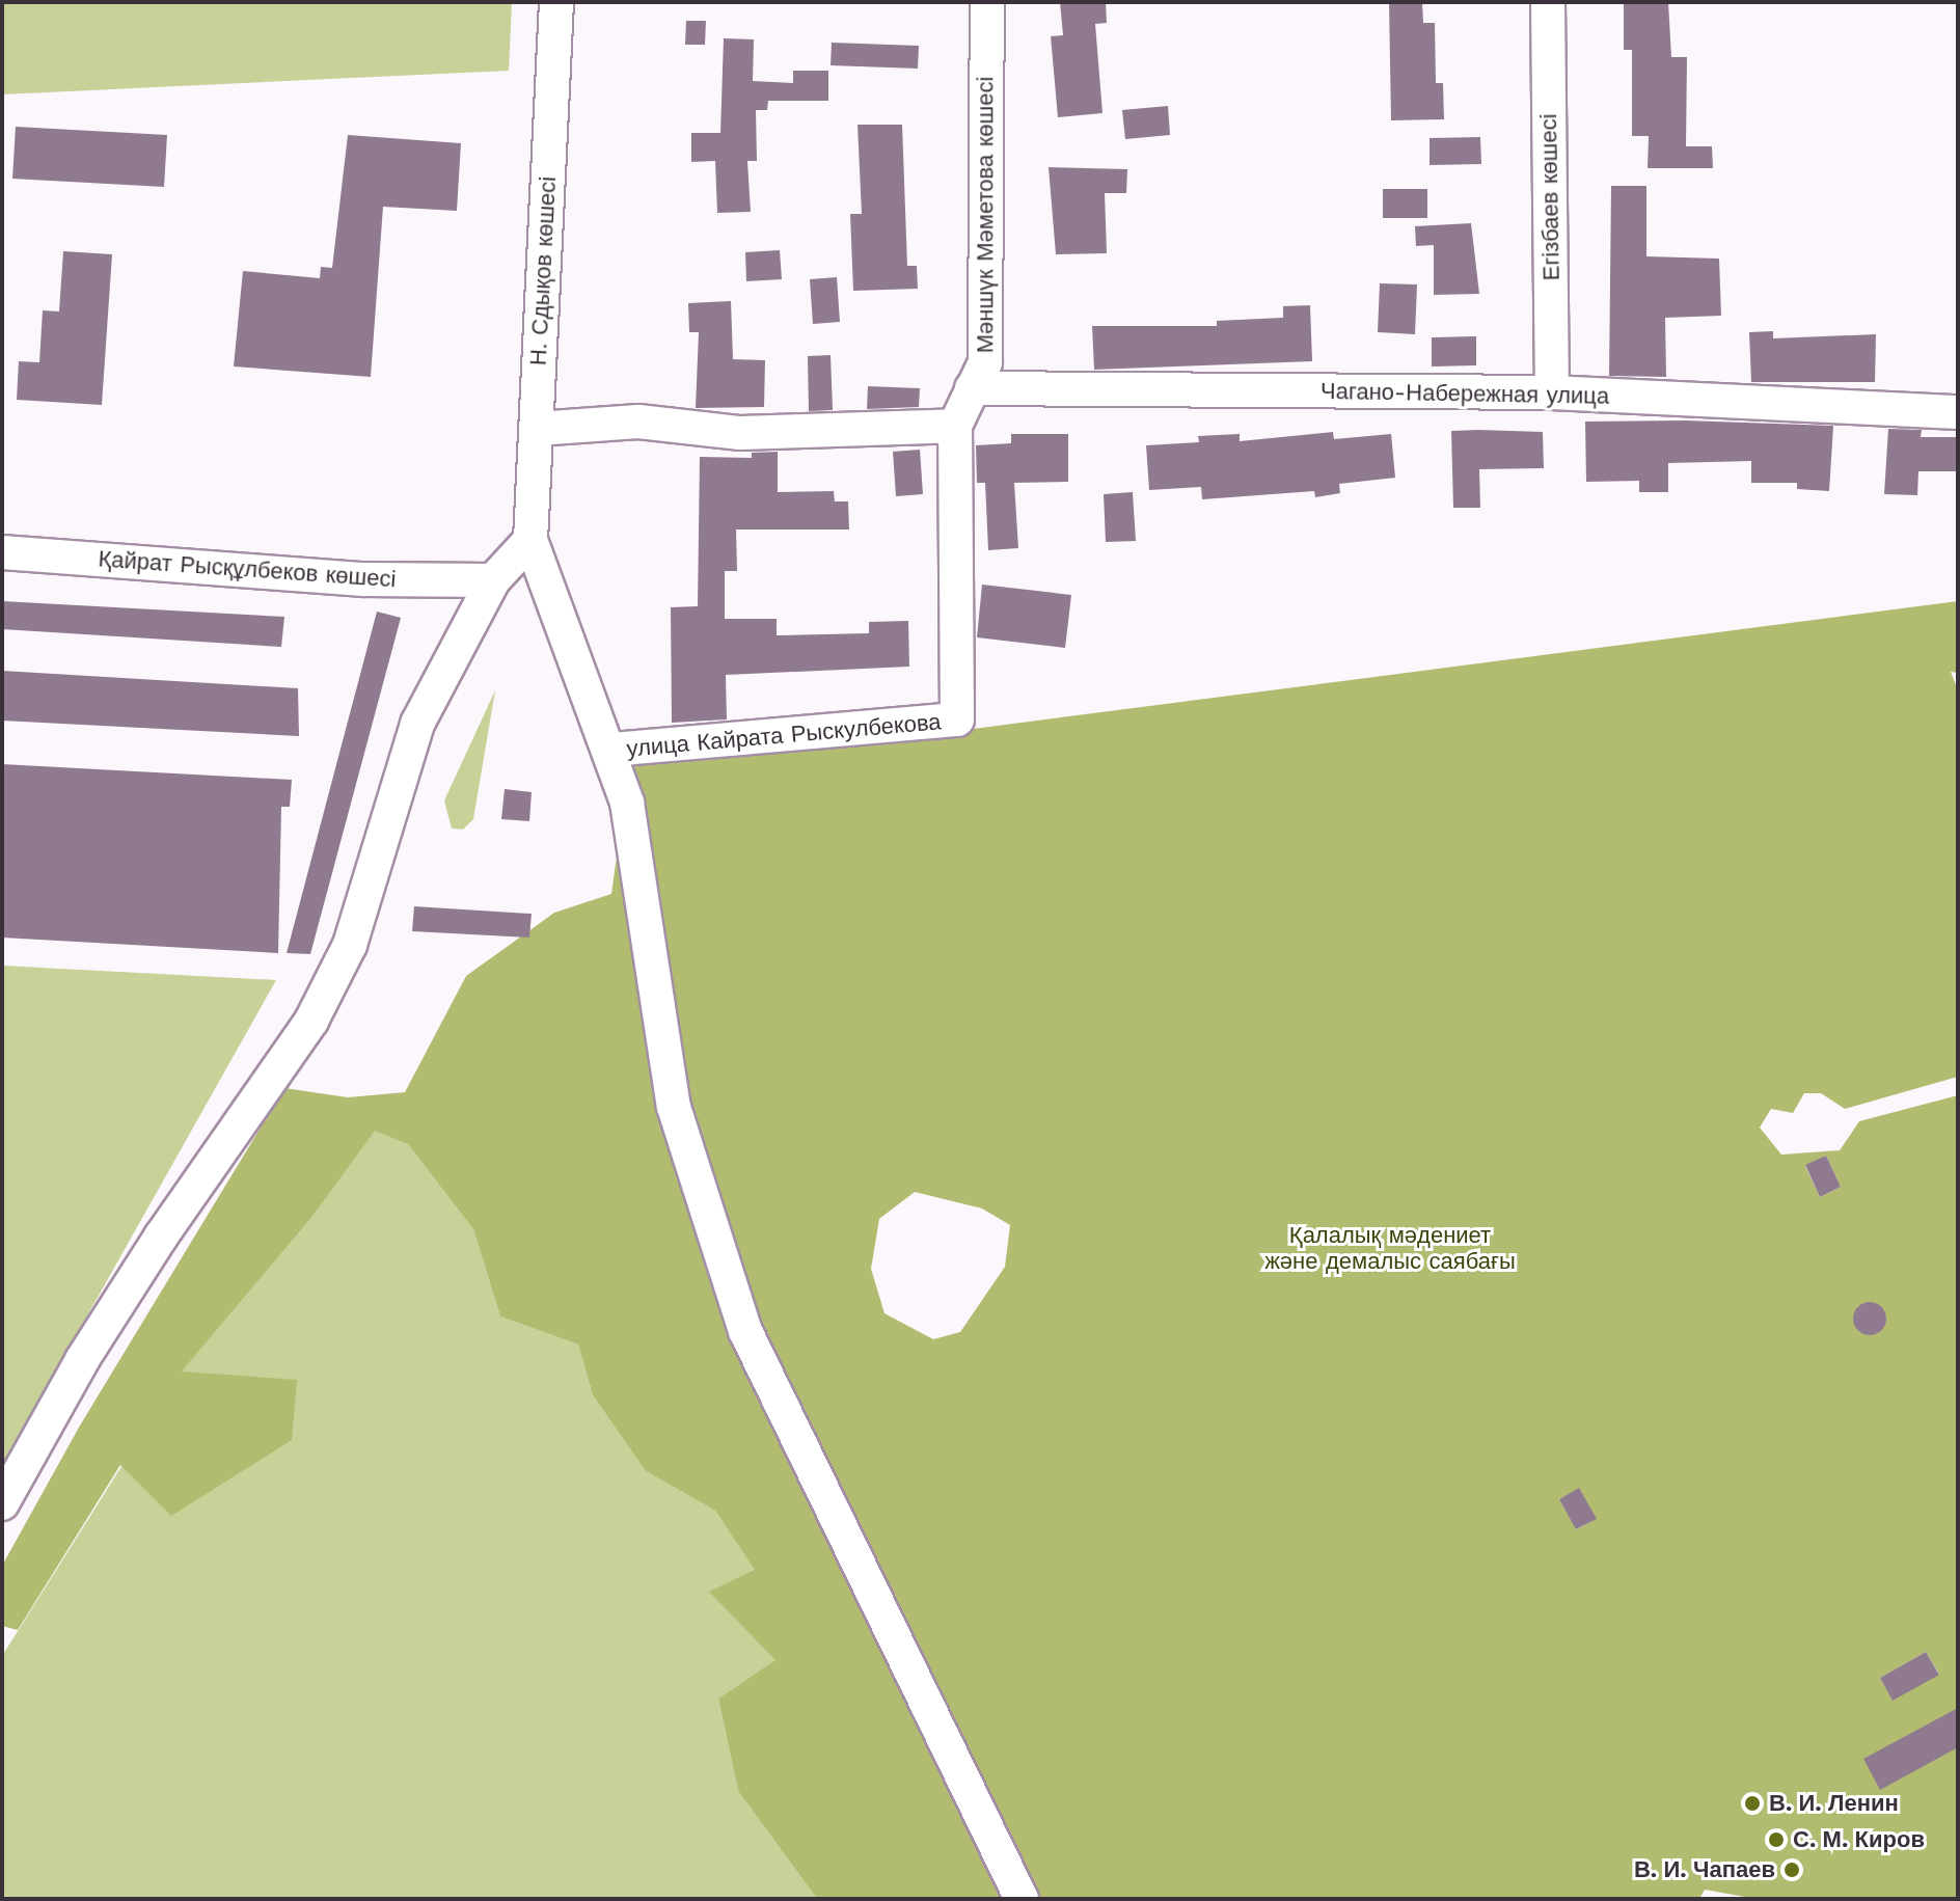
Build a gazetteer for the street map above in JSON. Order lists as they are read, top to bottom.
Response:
{
  "streets": {
    "street": [
      "Егізбаев көшесі",
      "Мәншүк Мәметова көшесі",
      "Н. Сдықов көшесі",
      "Чагано-Набережная улица",
      "Қайрат Рысқұлбеков көшесі",
      "улица Кайрата Рыскулбекова"
    ]
  },
  "crossings": [
    ["Егізбаев көшесі", "Чагано-Набережная улица"],
    ["Мәншүк Мәметова көшесі", "Чагано-Набережная улица"],
    ["Мәншүк Мәметова көшесі", "улица Кайрата Рыскулбекова"]
  ],
  "parks": ["Қалалық мәдениет және демалыс саябағы"],
  "places": ["В. И. Ленин", "С. М. Киров", "В. И. Чапаев"]
}
